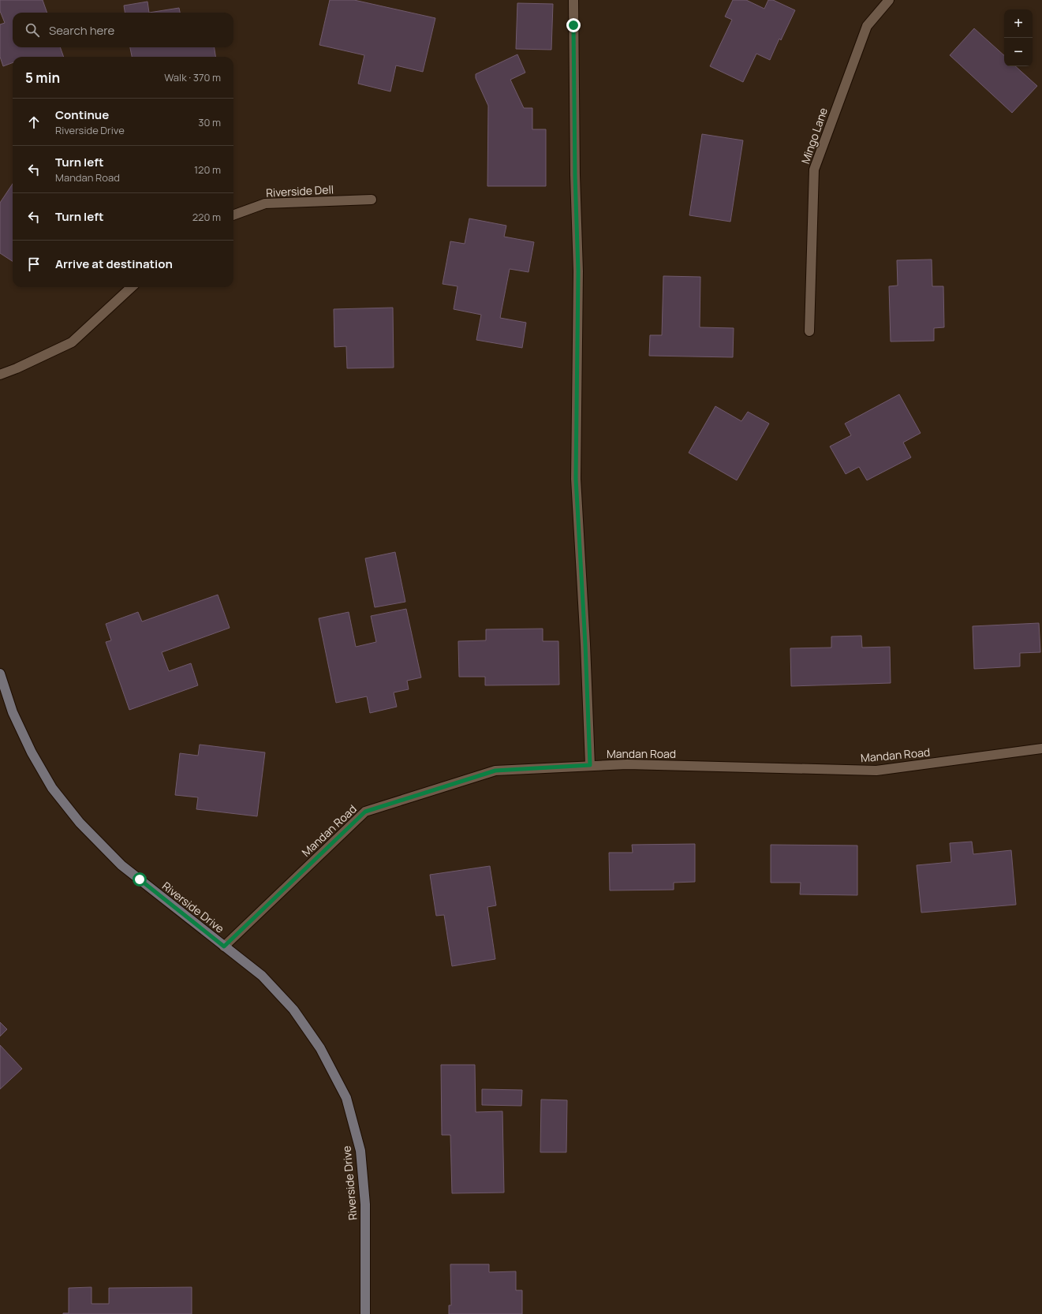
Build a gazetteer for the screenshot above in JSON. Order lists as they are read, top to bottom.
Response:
{
  "streets": {
    "street": [
      "Mingo Lane",
      "Riverside Dell",
      "Mandan Road",
      "Riverside Drive"
    ]
  },
  "crossings": [
    ["Mandan Road", "Riverside Drive"]
  ],
  "page": {
    "map_buttons": ["+", "−"],
    "search": "Search here",
    "heading": ["5 min", "Walk · 370 m"],
    "list": [
      ["Continue", "Riverside Drive", "30 m"],
      ["Turn left", "Mandan Road", "120 m"],
      ["Turn left", "220 m"],
      "Arrive at destination"
    ]
  }
}
